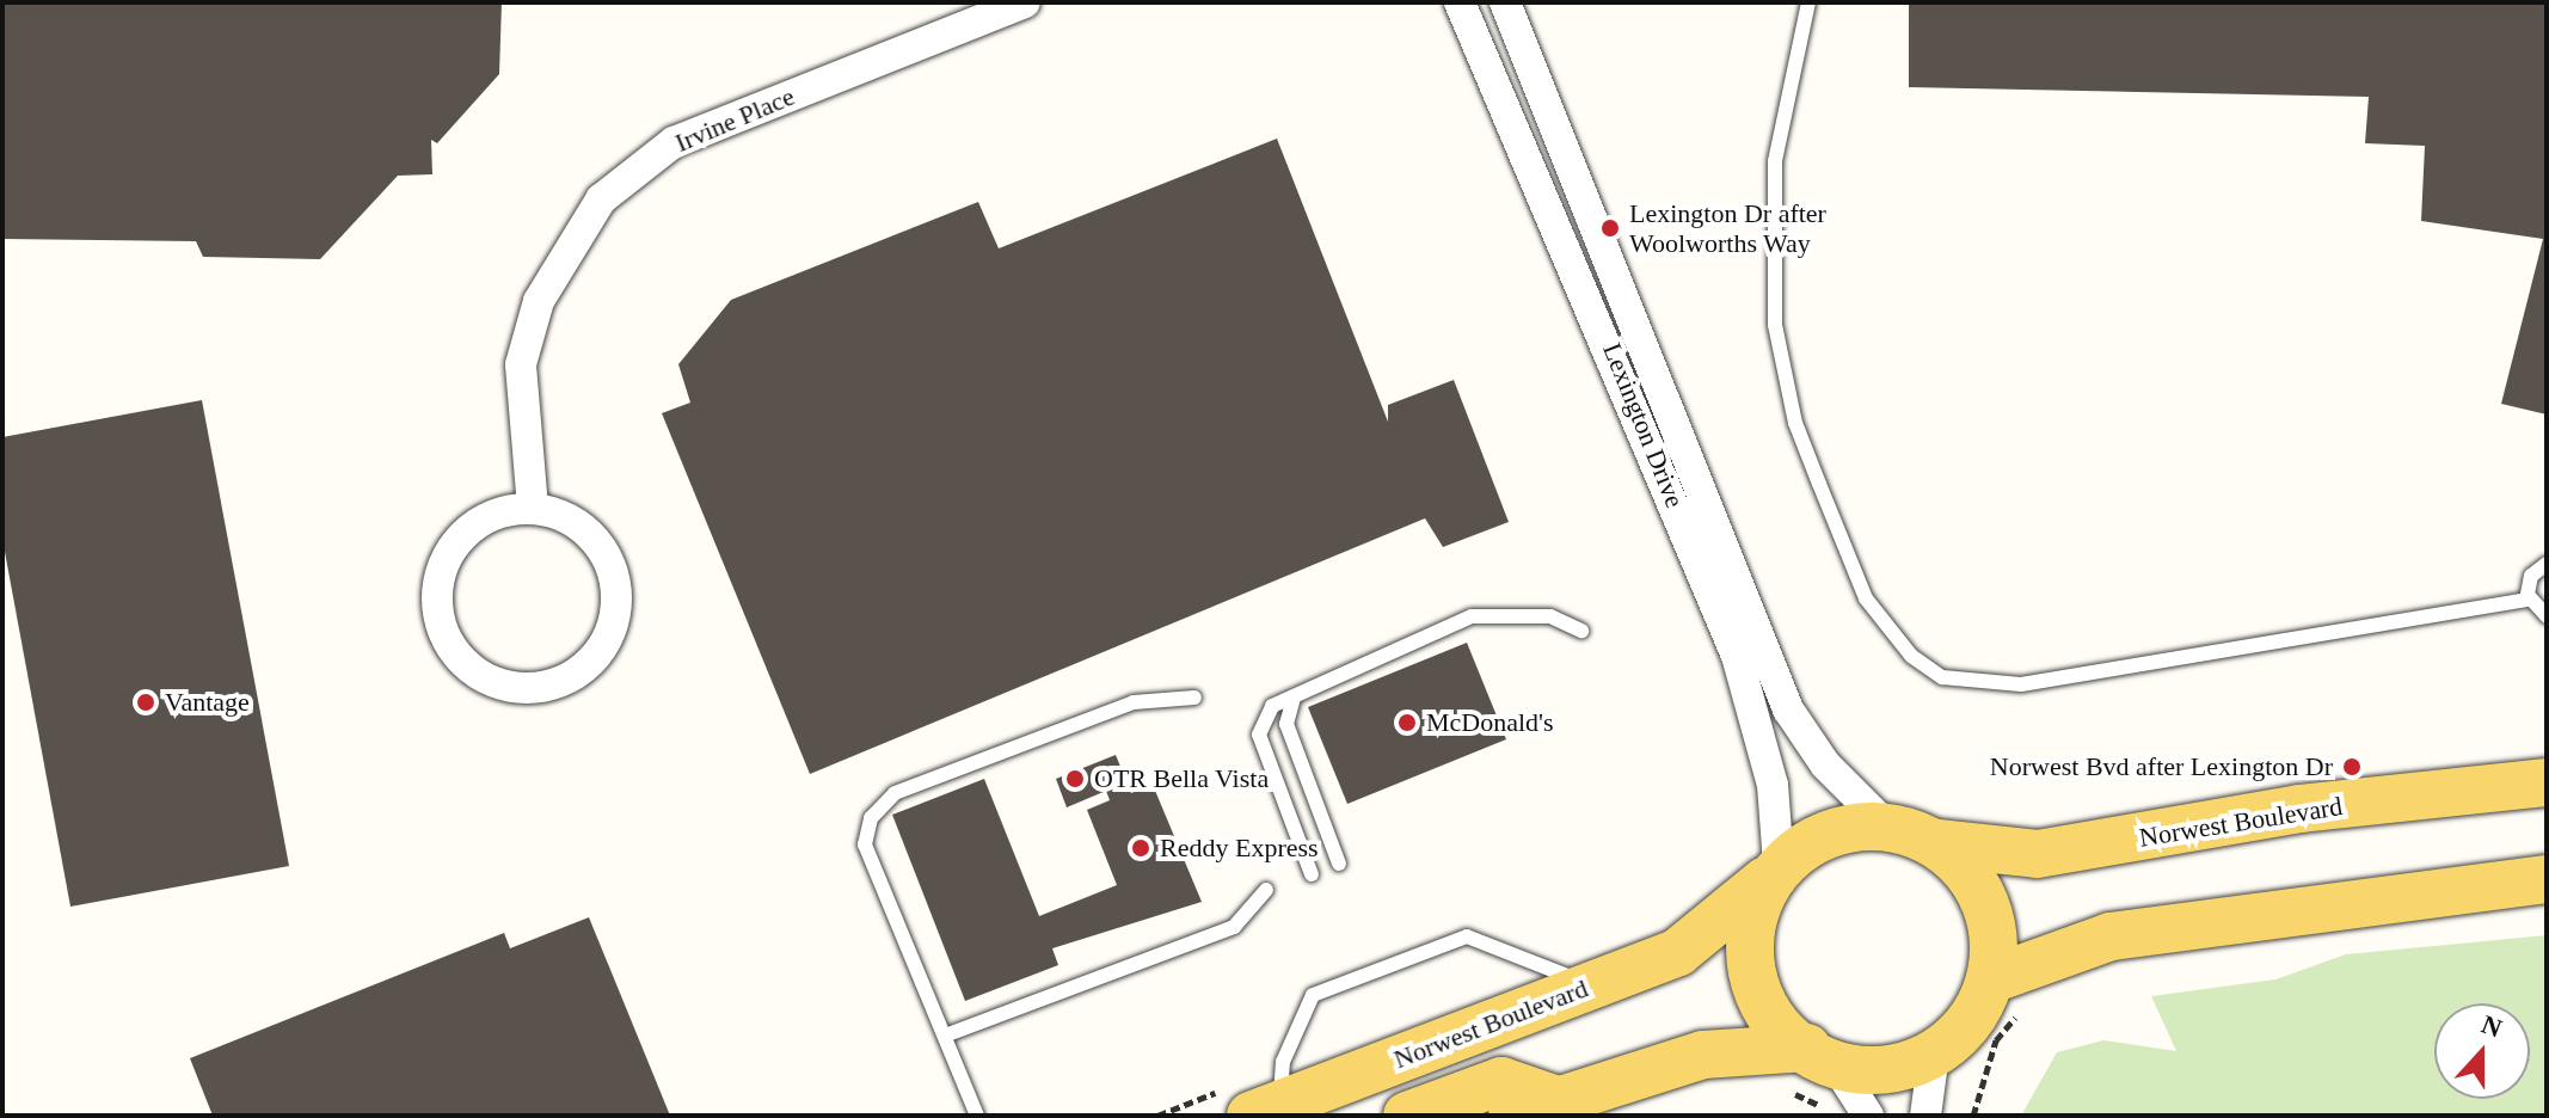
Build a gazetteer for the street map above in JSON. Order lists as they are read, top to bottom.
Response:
{
  "streets": {
    "main road": ["Norwest Boulevard"],
    "street": ["Irvine Place", "Lexington Drive"]
  },
  "crossings": [
    ["Lexington Drive", "Norwest Boulevard"]
  ],
  "places": [
    "Lexington Dr after Woolworths Way",
    "Vantage",
    "McDonald's",
    "Norwest Bvd after Lexington Dr",
    "OTR Bella Vista",
    "Reddy Express"
  ],
  "north": "top"
}
